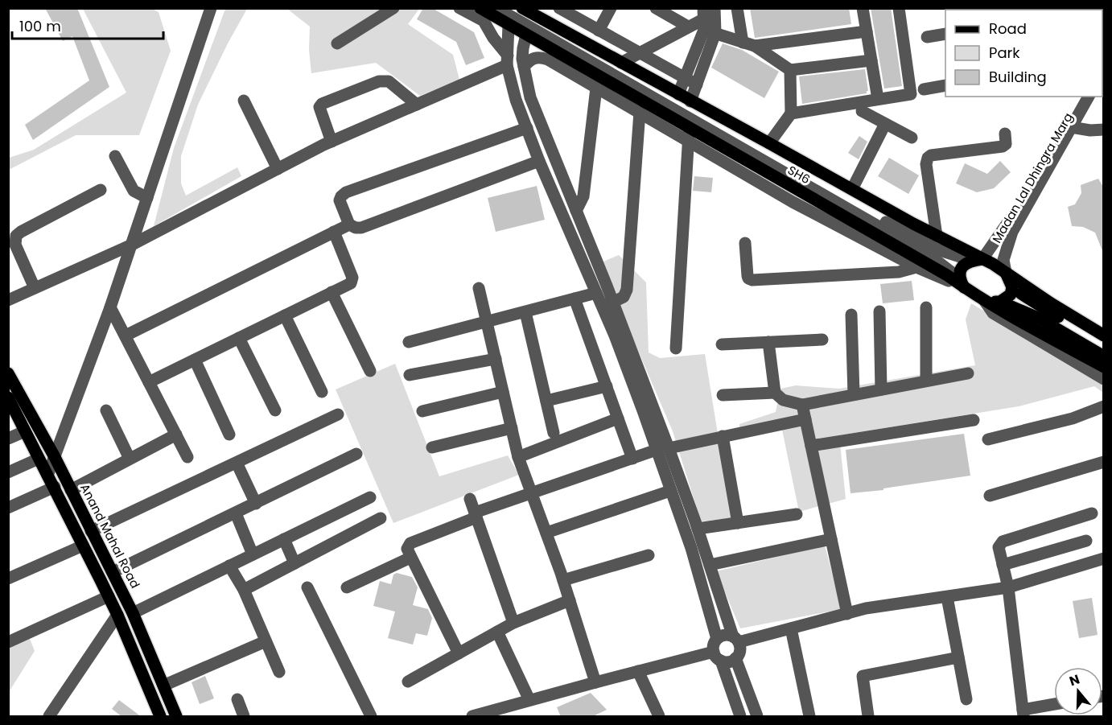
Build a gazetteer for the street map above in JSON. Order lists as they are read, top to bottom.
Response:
{
  "streets": {
    "main road": ["SH6", "Anand Mahal Road"],
    "street": ["Madan Lal Dhingra Marg"]
  },
  "crossings": [
    ["SH6", "Madan Lal Dhingra Marg"]
  ],
  "legend": ["Road", "Park", "Building"],
  "scale_bar": "100 m",
  "north": "top"
}
